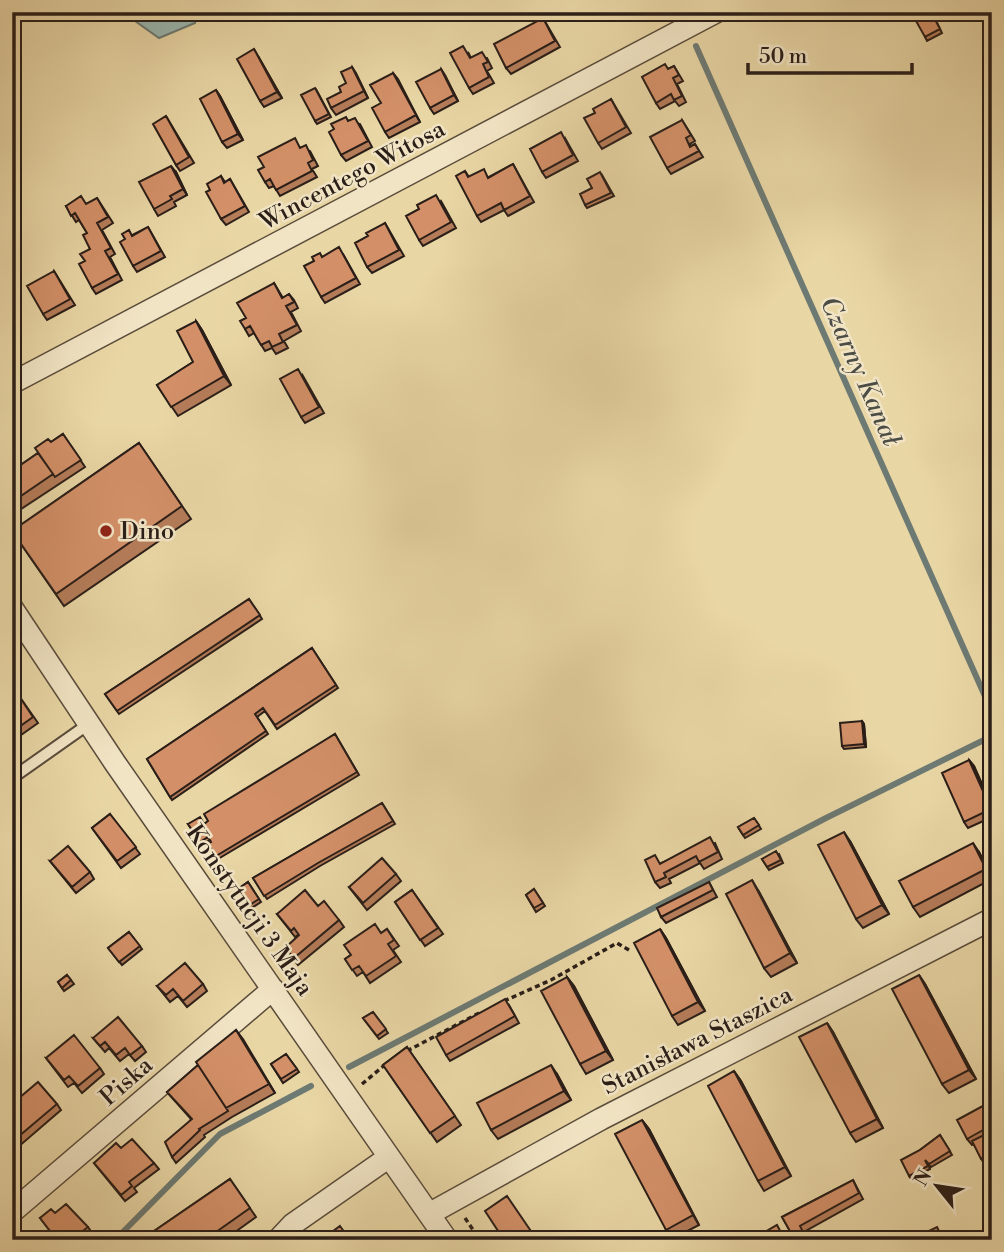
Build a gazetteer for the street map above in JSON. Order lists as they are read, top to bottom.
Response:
{
  "streets": {
    "street": [
      "Wincentego Witosa",
      "Konstytucji 3 Maja",
      "Stanisława Staszica",
      "Piska"
    ]
  },
  "crossings": [
    ["Konstytucji 3 Maja", "Stanisława Staszica"],
    ["Konstytucji 3 Maja", "Piska"]
  ],
  "water": ["Czarny Kanał"],
  "places": ["Dino"],
  "scale_bar": "50 m",
  "north": "top left"
}
